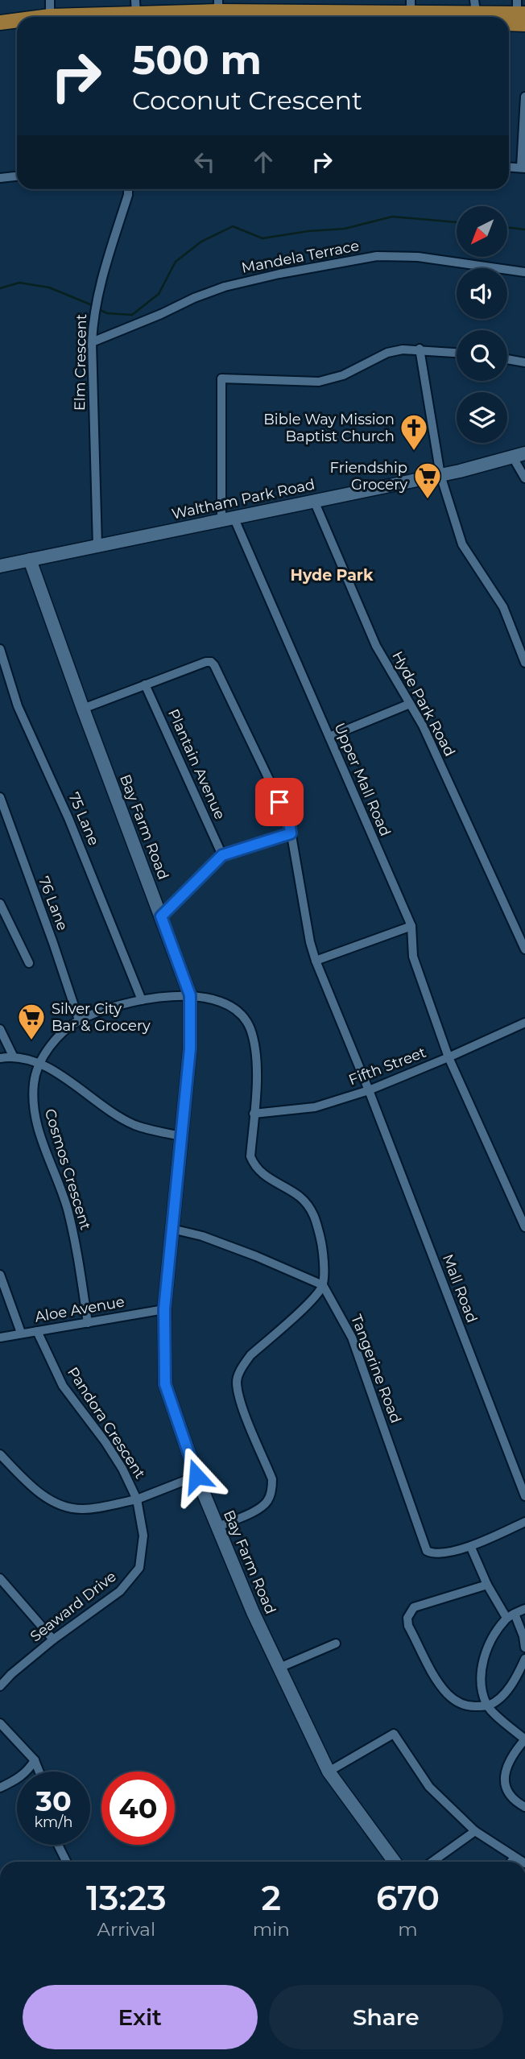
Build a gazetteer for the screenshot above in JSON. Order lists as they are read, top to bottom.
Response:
{
  "streets": {
    "street": [
      "Mandela Terrace",
      "Elm Crescent",
      "Waltham Park Road",
      "Hyde Park Road",
      "Plantain Avenue",
      "Upper Mall Road",
      "75 Lane",
      "Bay Farm Road",
      "76 Lane",
      "Fifth Street",
      "Cosmos Crescent",
      "Mall Road",
      "Aloe Avenue",
      "Tangerine Road",
      "Pandora Crescent",
      "Seaward Drive"
    ]
  },
  "crossings": [
    ["Mandela Terrace", "Elm Crescent"],
    ["Elm Crescent", "Waltham Park Road"],
    ["Waltham Park Road", "Hyde Park Road"],
    ["Waltham Park Road", "Upper Mall Road"],
    ["Waltham Park Road", "Bay Farm Road"],
    ["Plantain Avenue", "Mall Road"],
    ["Upper Mall Road", "Fifth Street"],
    ["75 Lane", "Cosmos Crescent"],
    ["Bay Farm Road", "Cosmos Crescent"],
    ["Bay Farm Road", "Mall Road"],
    ["Bay Farm Road", "Aloe Avenue"],
    ["76 Lane", "Cosmos Crescent"],
    ["Fifth Street", "Cosmos Crescent"],
    ["Fifth Street", "Mall Road"],
    ["Cosmos Crescent", "Aloe Avenue"],
    ["Cosmos Crescent", "Tangerine Road"],
    ["Aloe Avenue", "Pandora Crescent"],
    ["Pandora Crescent", "Seaward Drive"]
  ],
  "districts": ["Hyde Park"],
  "places": {
    "church": ["Bible Way Mission Baptist Church"],
    "supermarket": ["Friendship Grocery", "Silver City Bar & Grocery"]
  },
  "north": "bottom left",
  "page": {
    "turn": ["500 m", "Coconut Crescent"],
    "speed": "30 km/h",
    "limit": "40",
    "eta": [
      "13:23",
      "Arrival",
      "2",
      "min",
      "670",
      "m"
    ],
    "buttons": ["Exit", "Share"]
  }
}
